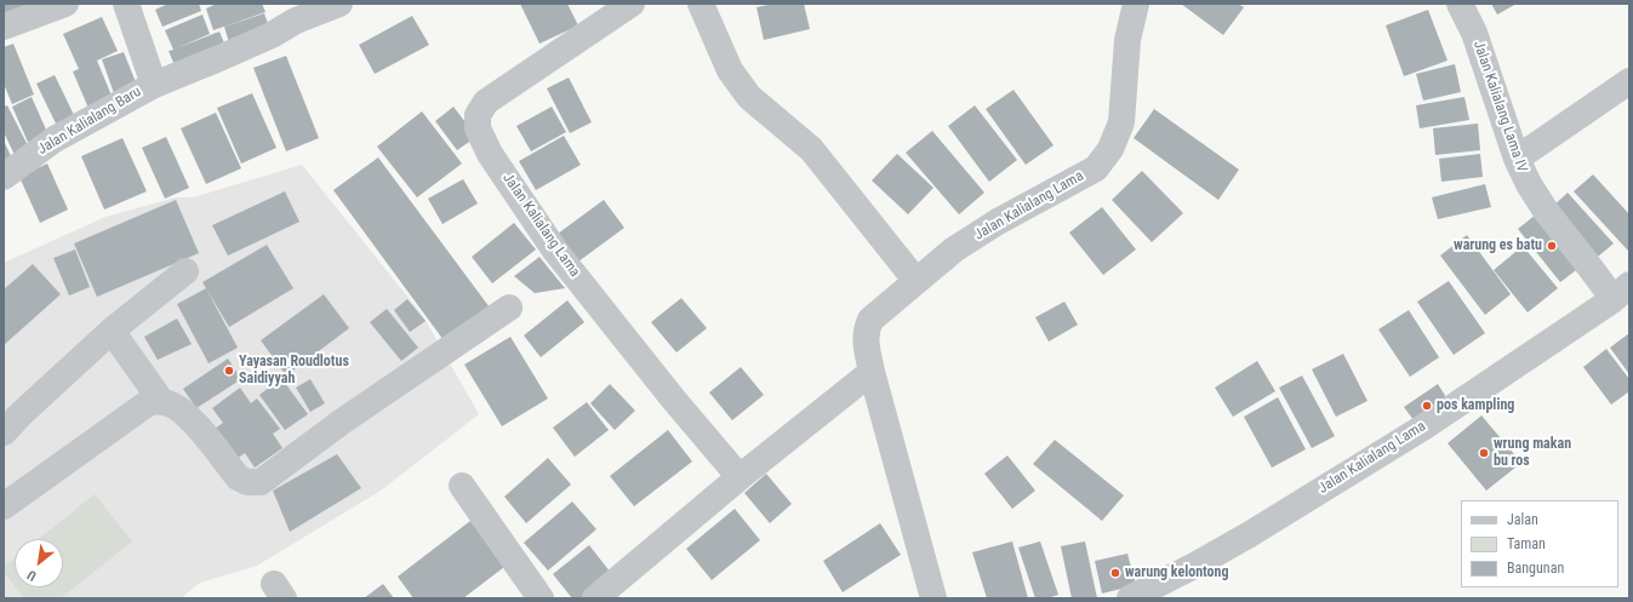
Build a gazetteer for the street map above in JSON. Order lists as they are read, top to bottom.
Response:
{
  "streets": {
    "street": ["Jalan Kalialang Lama IV", "Jalan Kalialang Baru", "Jalan Kalialang Lama"]
  },
  "crossings": [
    ["Jalan Kalialang Lama IV", "Jalan Kalialang Lama"]
  ],
  "places": [
    "warung es batu",
    "Yayasan Roudlotus Saidiyyah",
    "pos kampling",
    "wrung makan bu ros",
    "warung kelontong"
  ],
  "legend": ["Jalan", "Taman", "Bangunan"],
  "north": "bottom left"
}
